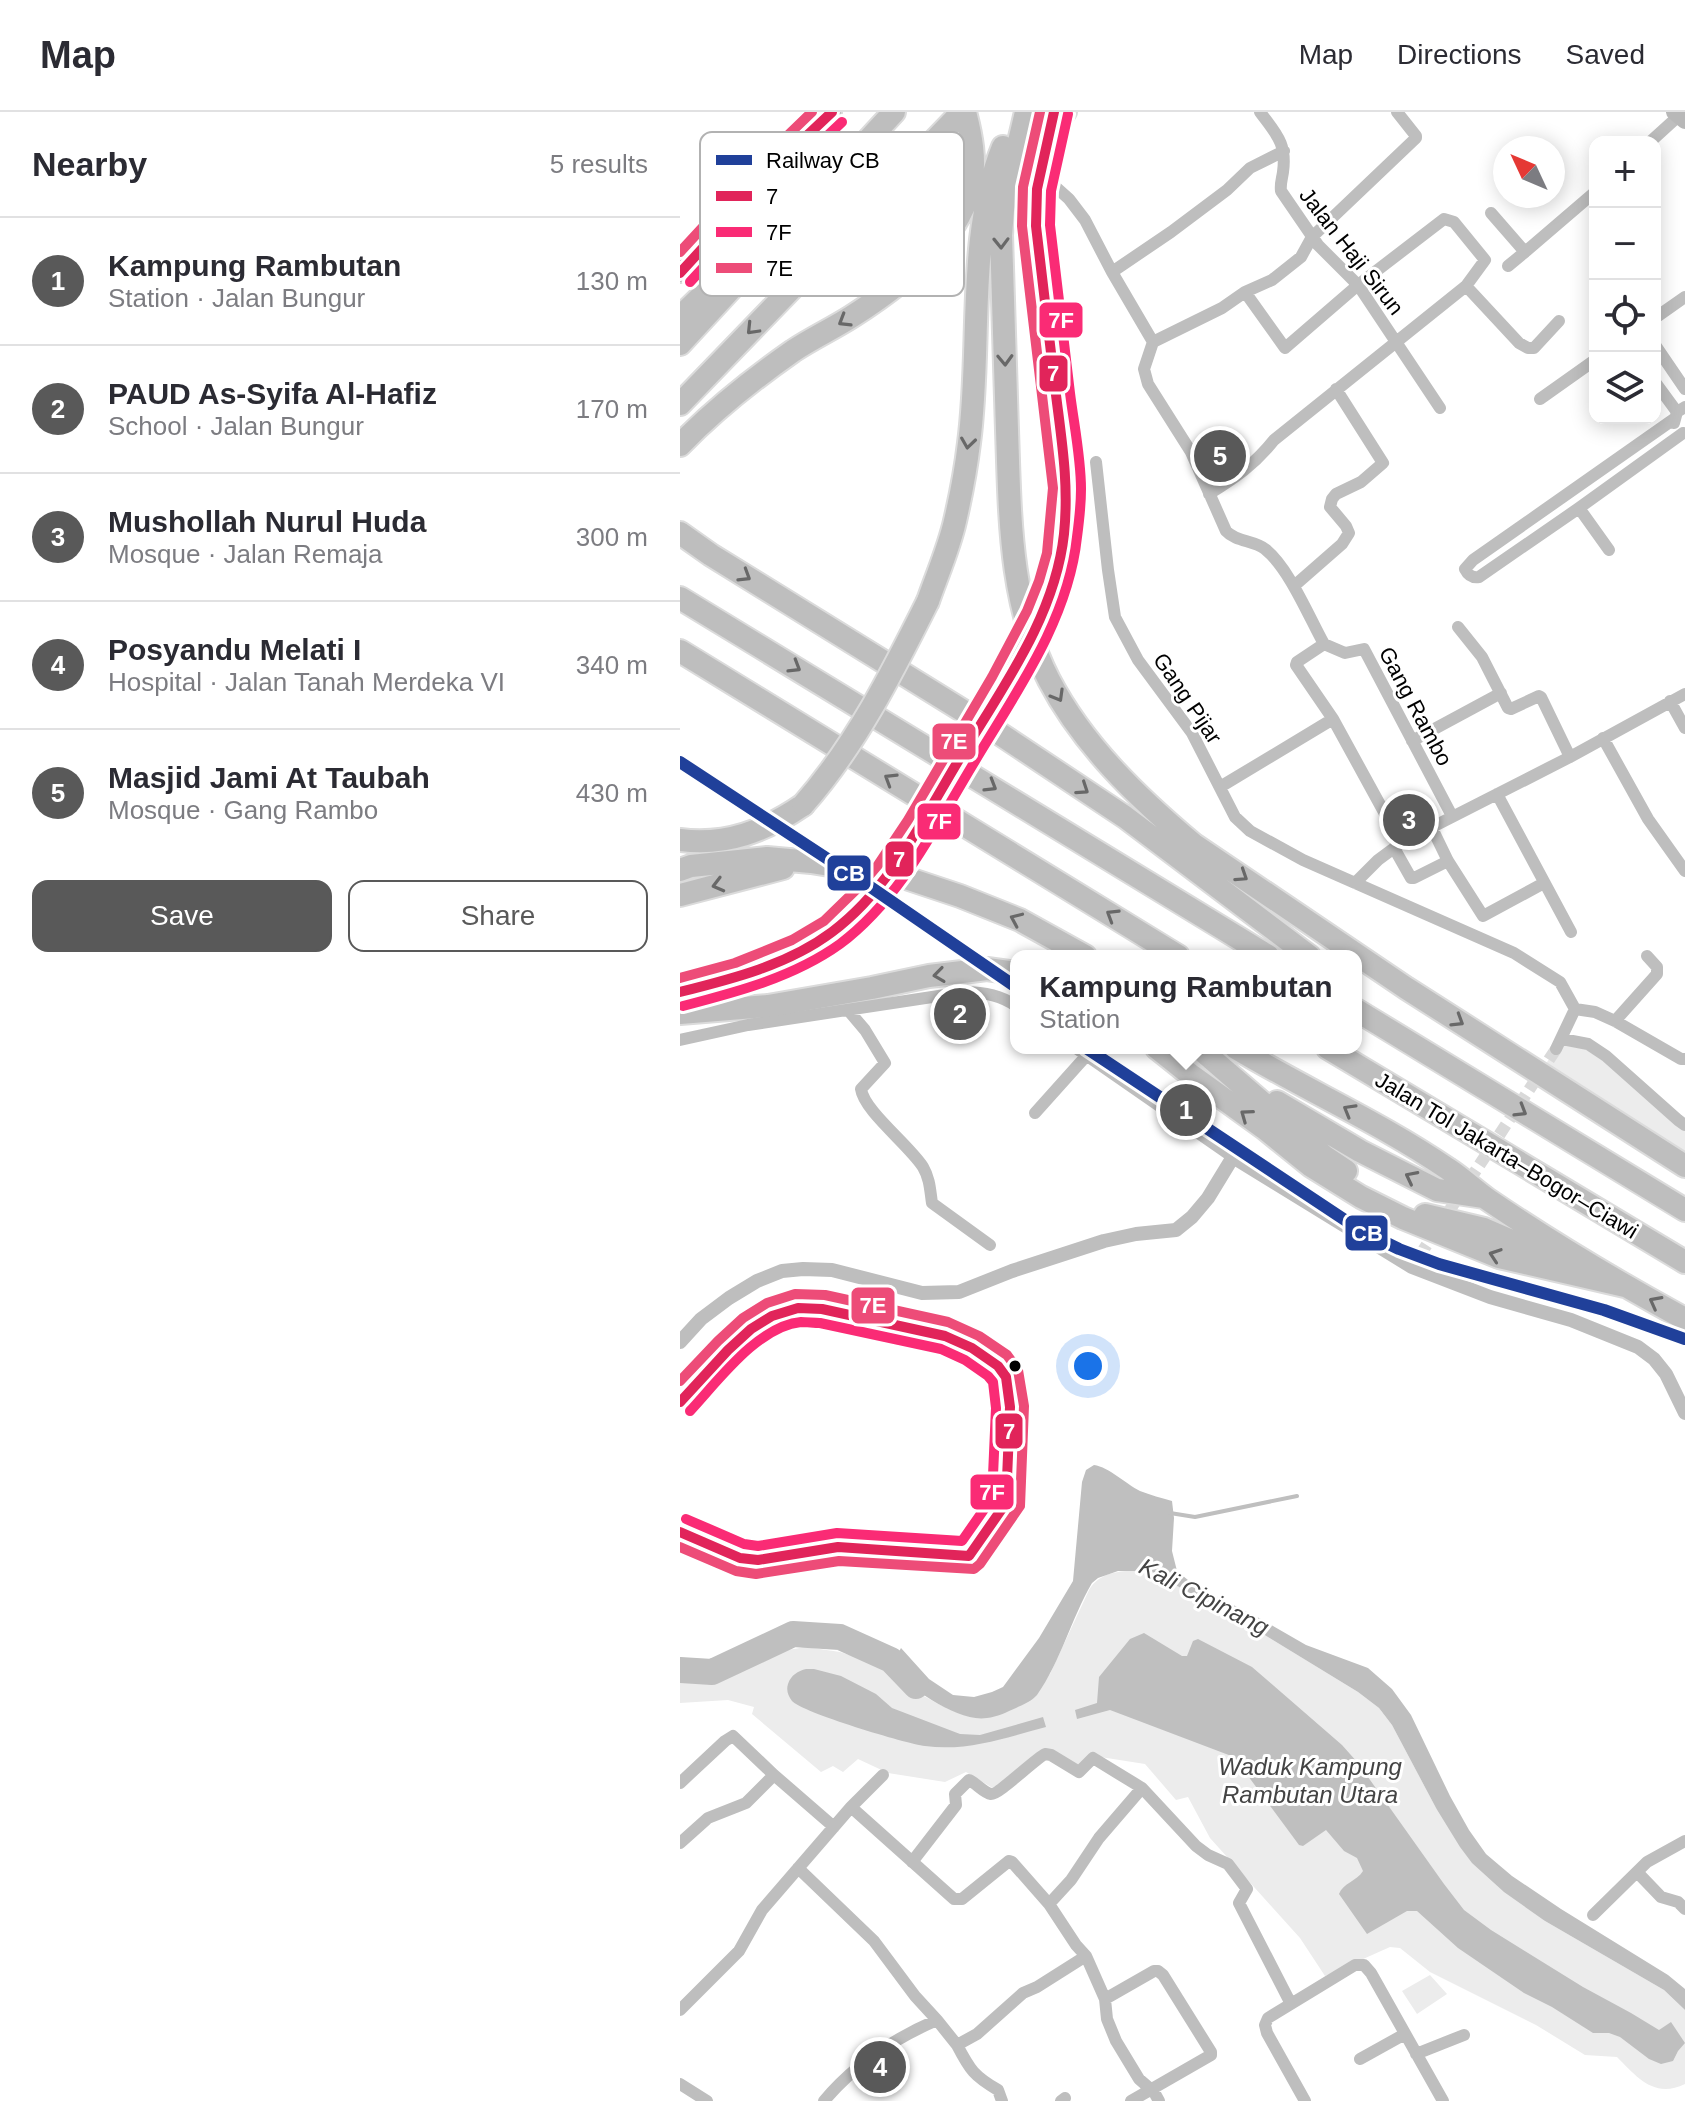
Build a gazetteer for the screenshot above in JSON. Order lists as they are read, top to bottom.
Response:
{
  "streets": {
    "highway": ["Jalan Tol Jakarta–Bogor–Ciawi"],
    "street": ["Jalan Haji Sirun", "Gang Pijar", "Gang Rambo"]
  },
  "water": ["Kali Cipinang", "Waduk Kampung Rambutan Utara"],
  "lines": [
    "transit line 7",
    "transit line 7E",
    "transit line 7F",
    "rail line CB"
  ],
  "legend": [
    "Railway CB",
    "7",
    "7F",
    "7E"
  ],
  "north": "top left",
  "page": {
    "header": "Map",
    "nav": ["Map", "Directions", "Saved"],
    "heading": ["Nearby", "5 results"],
    "map_buttons": ["+", "−"],
    "list": [
      {
        "mark": "1",
        "name": "Kampung Rambutan",
        "note": "Station · Jalan Bungur",
        "value": "130 m"
      },
      {
        "mark": "2",
        "name": "PAUD As-Syifa Al-Hafiz",
        "note": "School · Jalan Bungur",
        "value": "170 m"
      },
      {
        "mark": "3",
        "name": "Mushollah Nurul Huda",
        "note": "Mosque · Jalan Remaja",
        "value": "300 m"
      },
      {
        "mark": "4",
        "name": "Posyandu Melati I",
        "note": "Hospital · Jalan Tanah Merdeka VI",
        "value": "340 m"
      },
      {
        "mark": "5",
        "name": "Masjid Jami At Taubah",
        "note": "Mosque · Gang Rambo",
        "value": "430 m"
      }
    ],
    "pins": [
      "5",
      "3",
      "2",
      "1",
      "4"
    ],
    "buttons": ["Save", "Share"],
    "popup": ["Kampung Rambutan", "Station"]
  }
}
